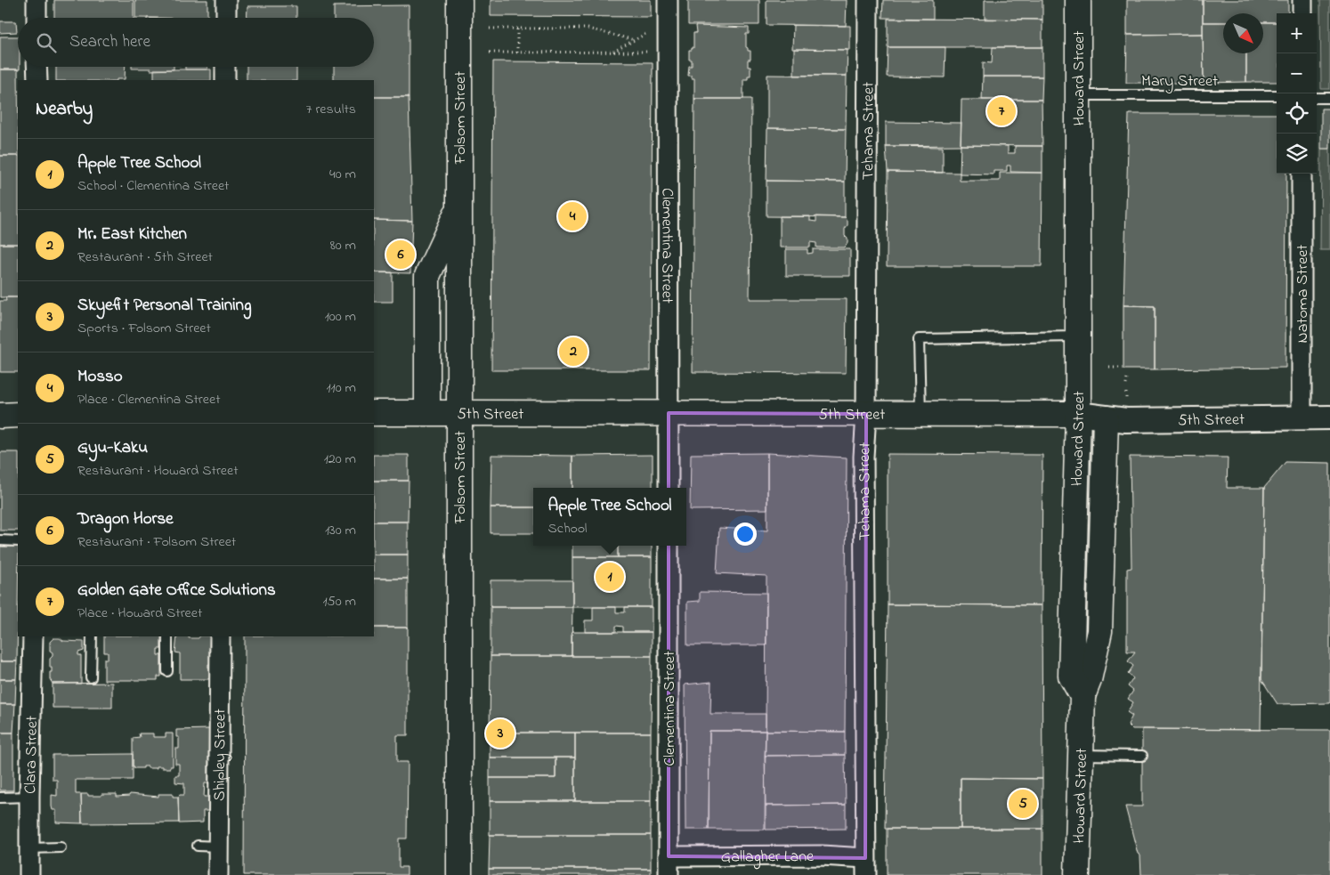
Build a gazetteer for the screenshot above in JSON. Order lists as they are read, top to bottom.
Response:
{
  "streets": {
    "main road": ["Howard Street", "Folsom Street", "5th Street"],
    "street": [
      "Tehama Street",
      "Clementina Street",
      "Natoma Street",
      "Clara Street",
      "Shipley Street",
      "Gallagher Lane"
    ],
    "lane": ["Mary Street"]
  },
  "crossings": [
    ["Howard Street", "Mary Street"],
    ["Howard Street", "5th Street"],
    ["Folsom Street", "5th Street"],
    ["Tehama Street", "5th Street"],
    ["Tehama Street", "Gallagher Lane"],
    ["Clementina Street", "5th Street"],
    ["Clementina Street", "Gallagher Lane"],
    ["Natoma Street", "5th Street"]
  ],
  "north": "bottom right",
  "page": {
    "map_buttons": ["+", "−"],
    "search": "Search here",
    "heading": ["Nearby", "7 results"],
    "pins": [
      "7",
      "4",
      "6",
      "2",
      "1",
      "3",
      "5"
    ],
    "list": [
      {
        "mark": "1",
        "name": "Apple Tree School",
        "note": "School · Clementina Street",
        "value": "40 m"
      },
      {
        "mark": "2",
        "name": "Mr. East Kitchen",
        "note": "Restaurant · 5th Street",
        "value": "80 m"
      },
      {
        "mark": "3",
        "name": "Skyefit Personal Training",
        "note": "Sports · Folsom Street",
        "value": "100 m"
      },
      {
        "mark": "4",
        "name": "Mosso",
        "note": "Place · Clementina Street",
        "value": "110 m"
      },
      {
        "mark": "5",
        "name": "Gyu-Kaku",
        "note": "Restaurant · Howard Street",
        "value": "120 m"
      },
      {
        "mark": "6",
        "name": "Dragon Horse",
        "note": "Restaurant · Folsom Street",
        "value": "130 m"
      },
      {
        "mark": "7",
        "name": "Golden Gate Office Solutions",
        "note": "Place · Howard Street",
        "value": "150 m"
      }
    ],
    "popup": ["Apple Tree School", "School"]
  }
}
